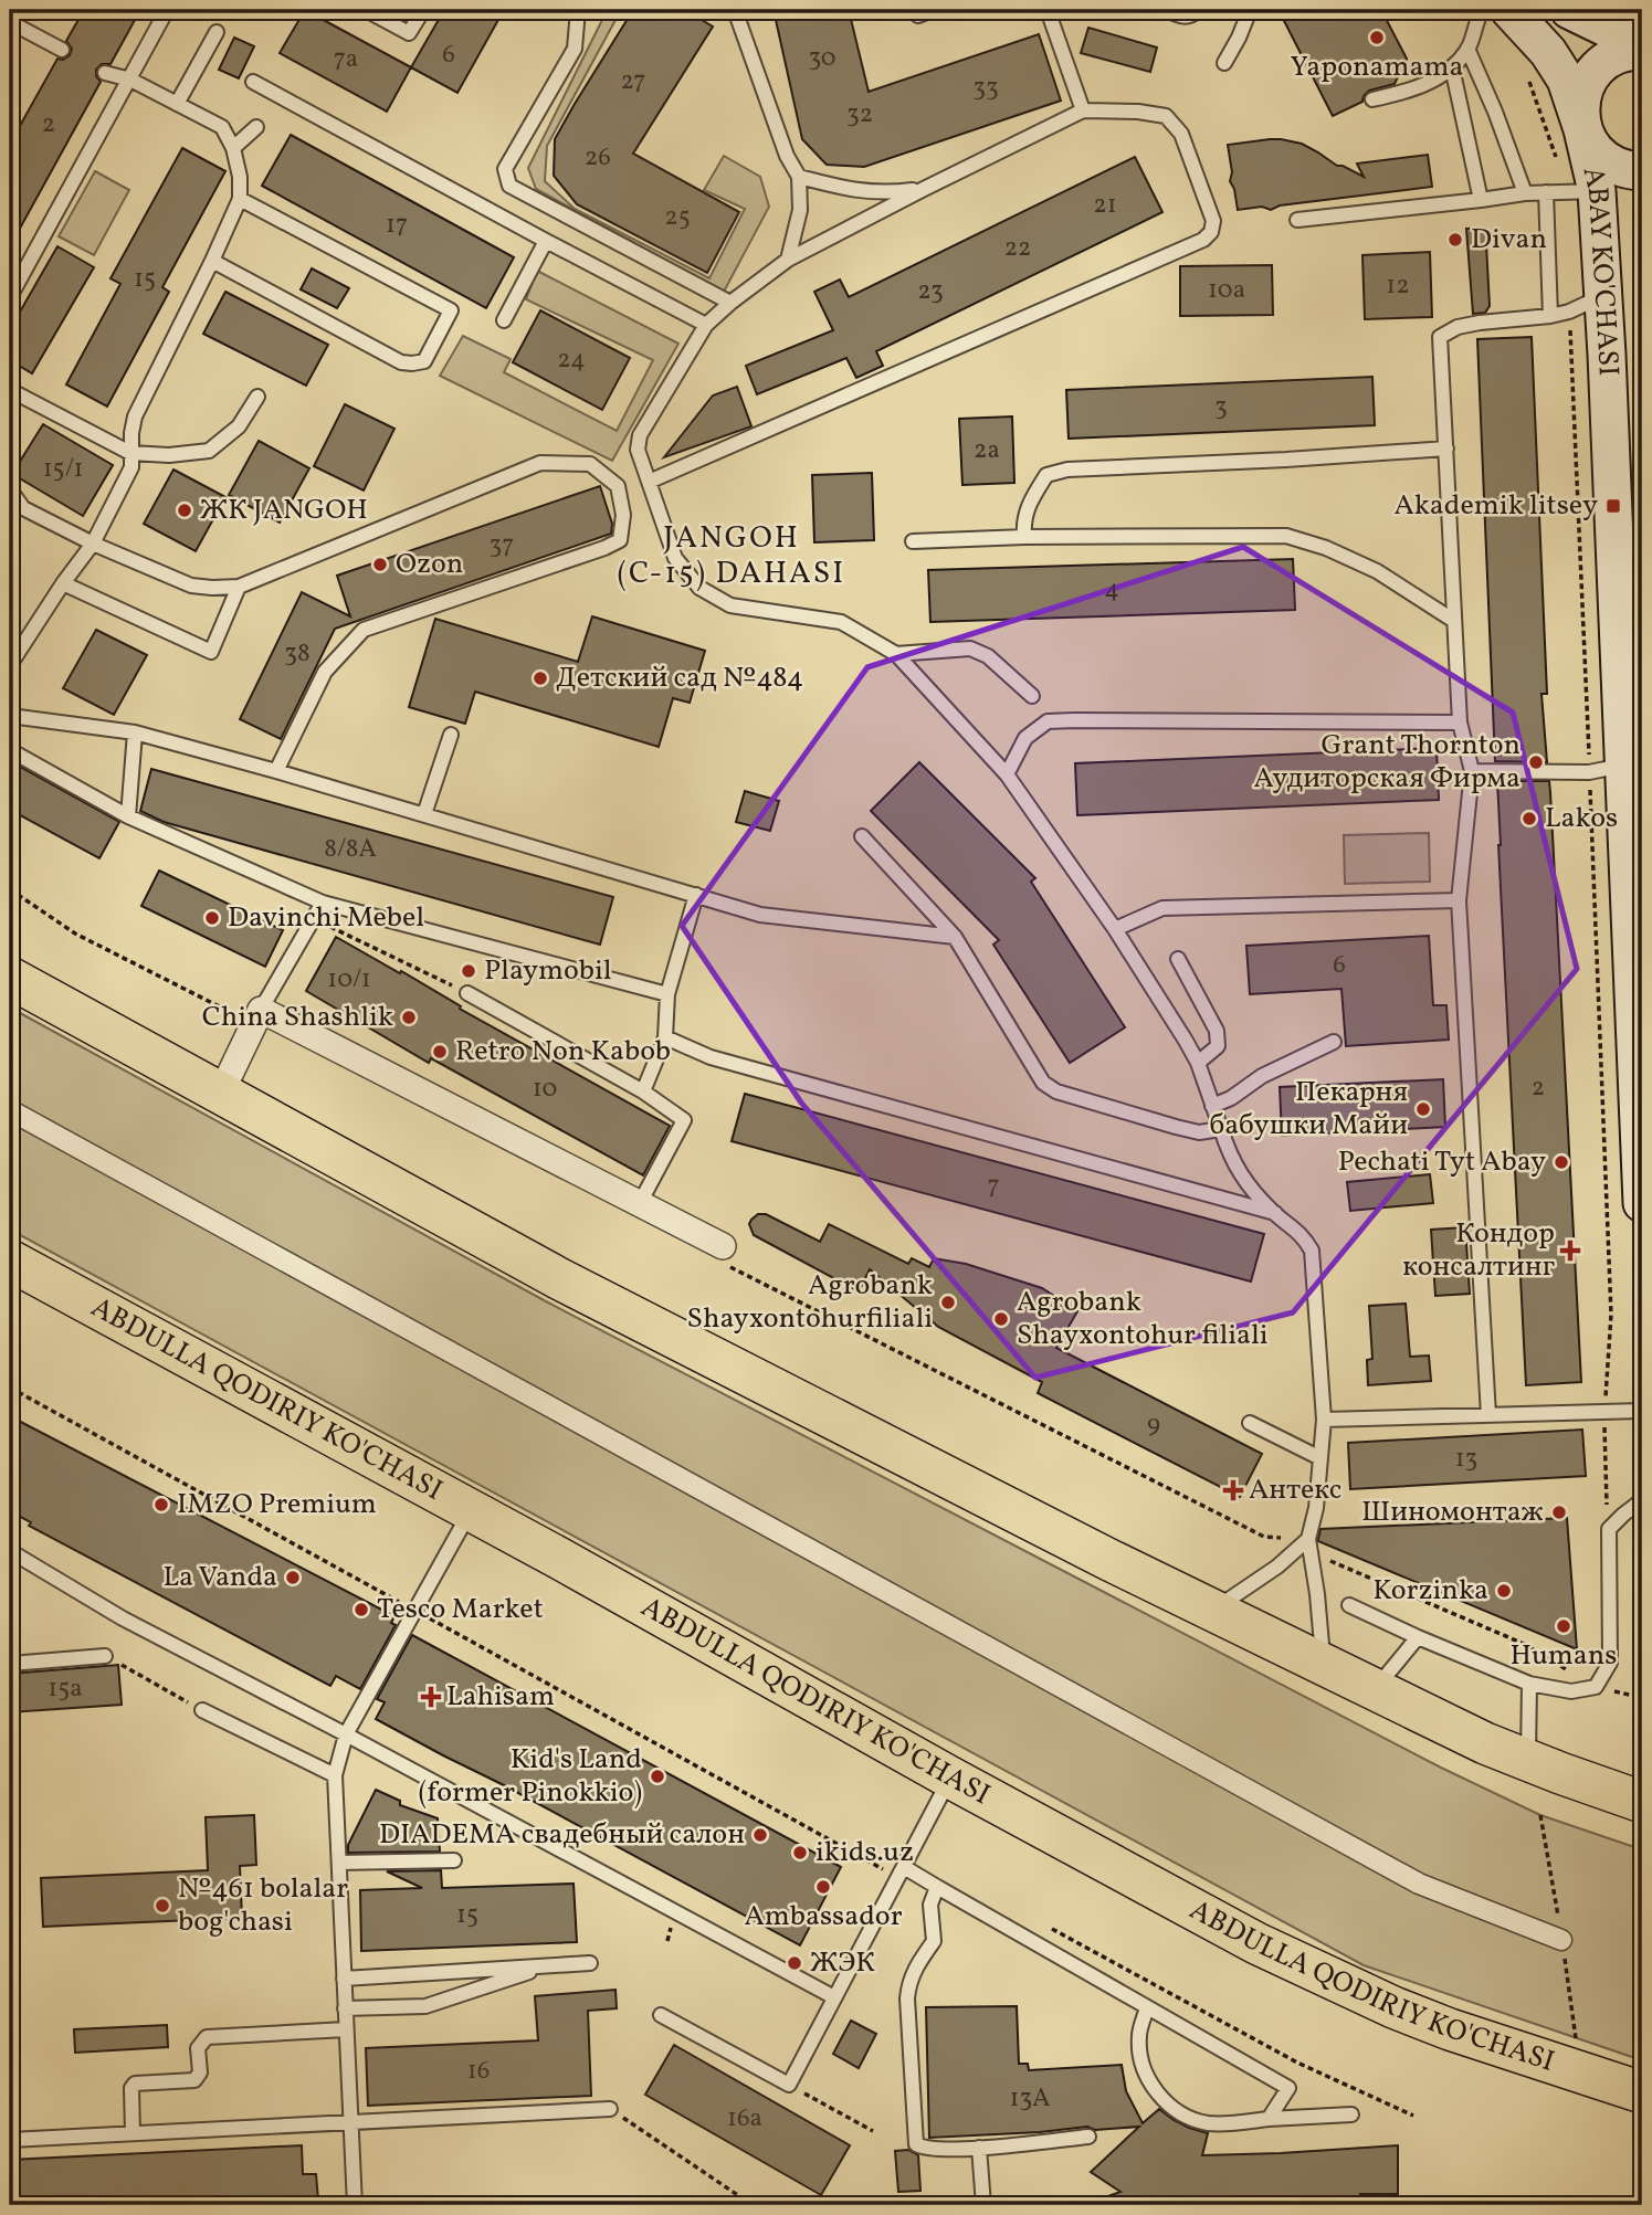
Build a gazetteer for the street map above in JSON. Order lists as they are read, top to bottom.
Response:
{
  "streets": {
    "main road": ["ABAY KO'CHASI", "ABDULLA QODIRIY KO'CHASI"]
  },
  "districts": ["JANGOH (C-15) DAHASI"],
  "places": {
    "other": [
      "Yaponamama",
      "Divan",
      "ЖК JANGOH",
      "Ozon",
      "Детский сад №484",
      "Grant Thornton Аудиторская Фирма",
      "Lakos",
      "Davinchi Mebel",
      "Playmobil",
      "China Shashlik",
      "Retro Non Kabob",
      "Пекарня бабушки Майи",
      "Pechati Tyt Abay",
      "Agrobank Shayxontohurfiliali",
      "Agrobank Shayxontohur filiali",
      "IMZO Premium",
      "Шиномонтаж",
      "La Vanda",
      "Korzinka",
      "Tesco Market",
      "Humans",
      "Kid's Land (former Pinokkio)",
      "DIADEMA свадебный салон",
      "ikids.uz",
      "Ambassador",
      "№461 bolalar bog'chasi",
      "ЖЭК"
    ],
    "transit": ["Akademik litsey"],
    "health": ["Кондор консалтинг", "Антекс", "Lahisam"]
  },
  "house_numbers": [
    "6",
    "30",
    "7a",
    "27",
    "33",
    "32",
    "2",
    "26",
    "21",
    "25",
    "17",
    "22",
    "15",
    "12",
    "10a",
    "23",
    "24",
    "3",
    "2a",
    "15/1",
    "37",
    "4",
    "38",
    "8/8A",
    "6",
    "10/1",
    "2",
    "10",
    "7",
    "9",
    "13",
    "15а",
    "15",
    "16",
    "13A",
    "16a"
  ]
}
